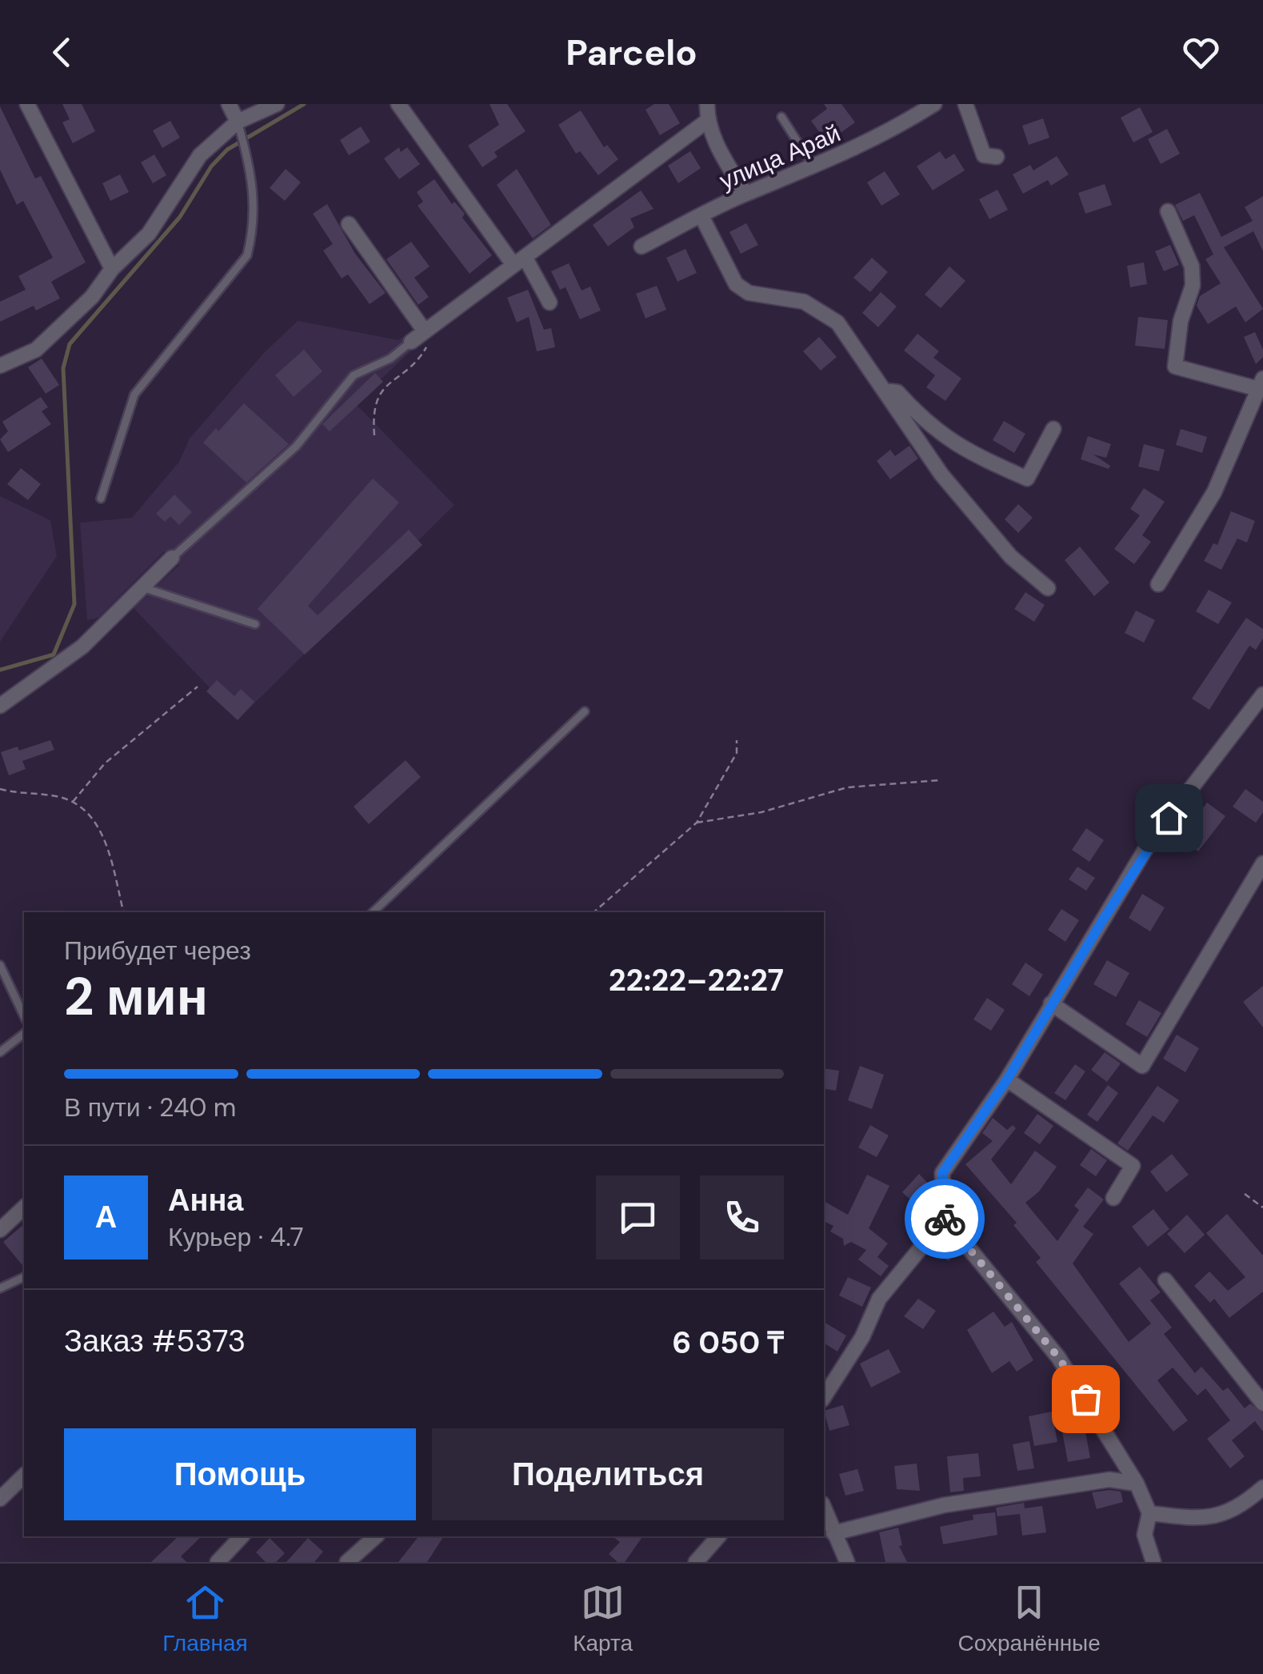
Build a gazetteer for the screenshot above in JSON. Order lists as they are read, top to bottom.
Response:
{
  "streets": {
    "street": ["улица Арай"]
  },
  "page": {
    "header": "Parcelo",
    "heading": ["2 мин", "Прибудет через", "22:22–22:27"],
    "panel": [
      "Анна",
      "Курьер · 4.7",
      "Заказ #5373",
      "6 050 ₸"
    ],
    "bar": "В пути · 240 m",
    "round": "А",
    "buttons": ["Помощь", "Поделиться"],
    "tabs": ["Главная", "Карта", "Сохранённые"]
  }
}
